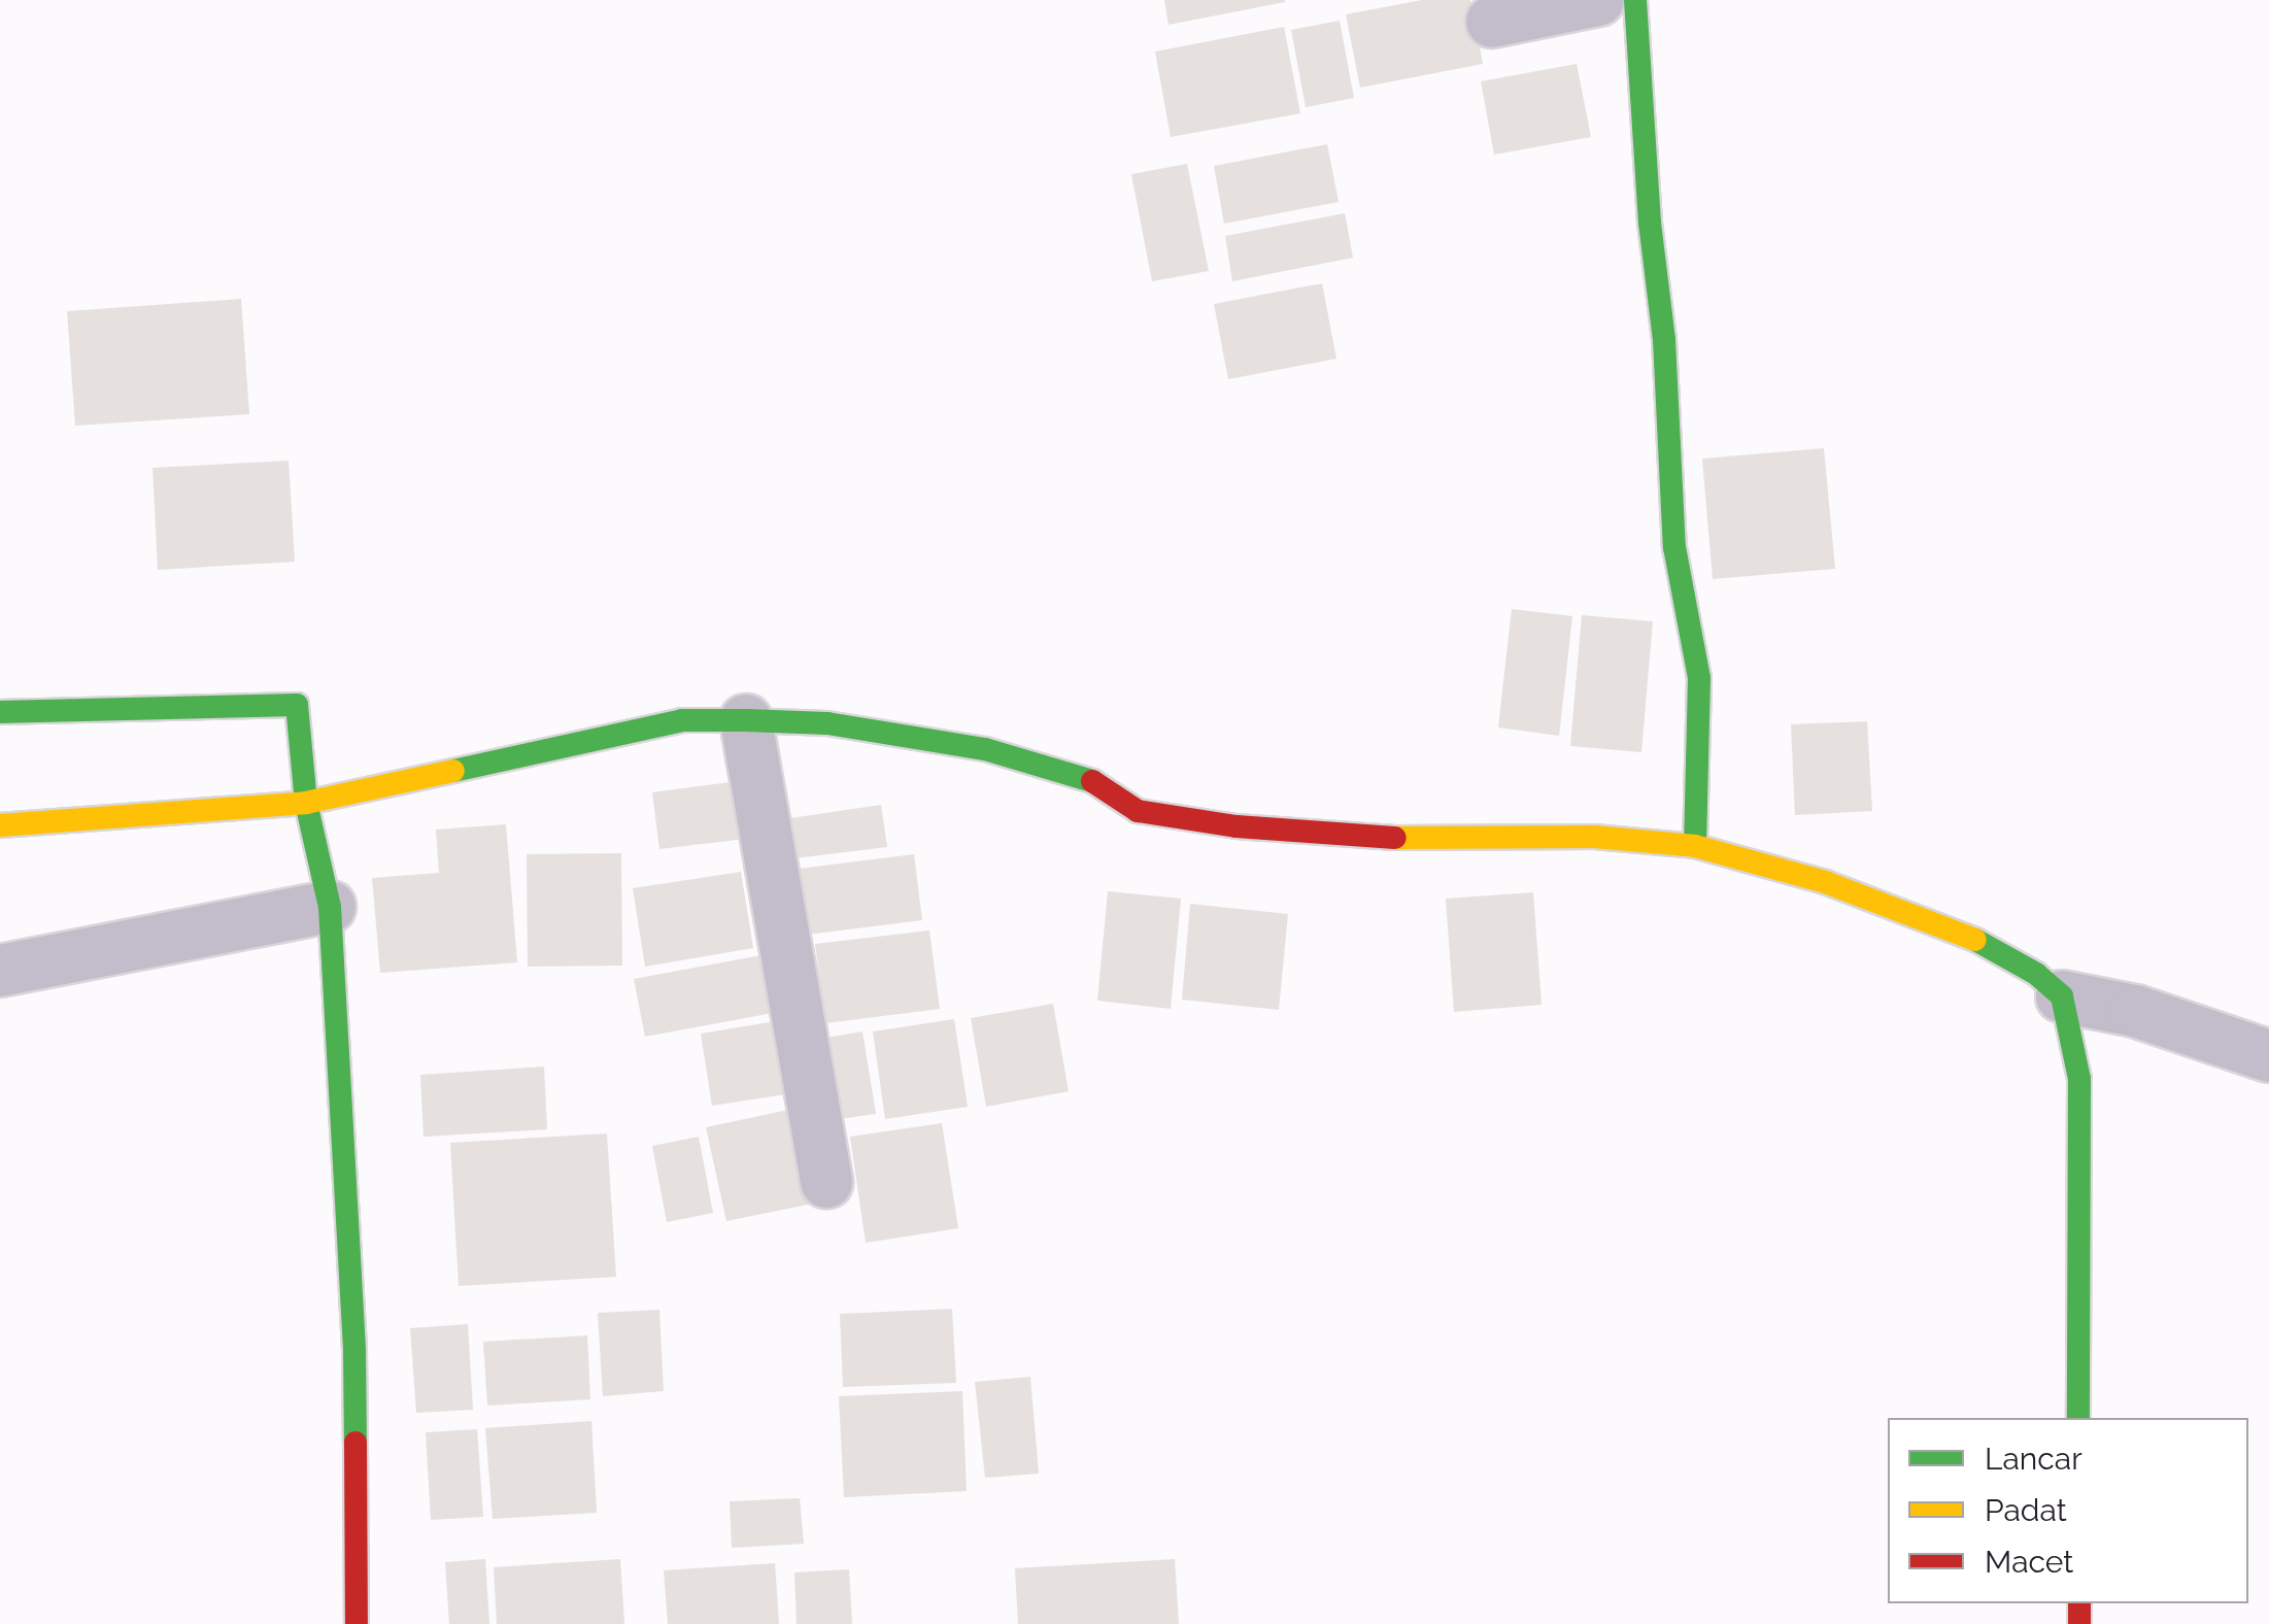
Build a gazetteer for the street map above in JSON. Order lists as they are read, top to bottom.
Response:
{
  "legend": ["Lancar", "Padat", "Macet"]
}
